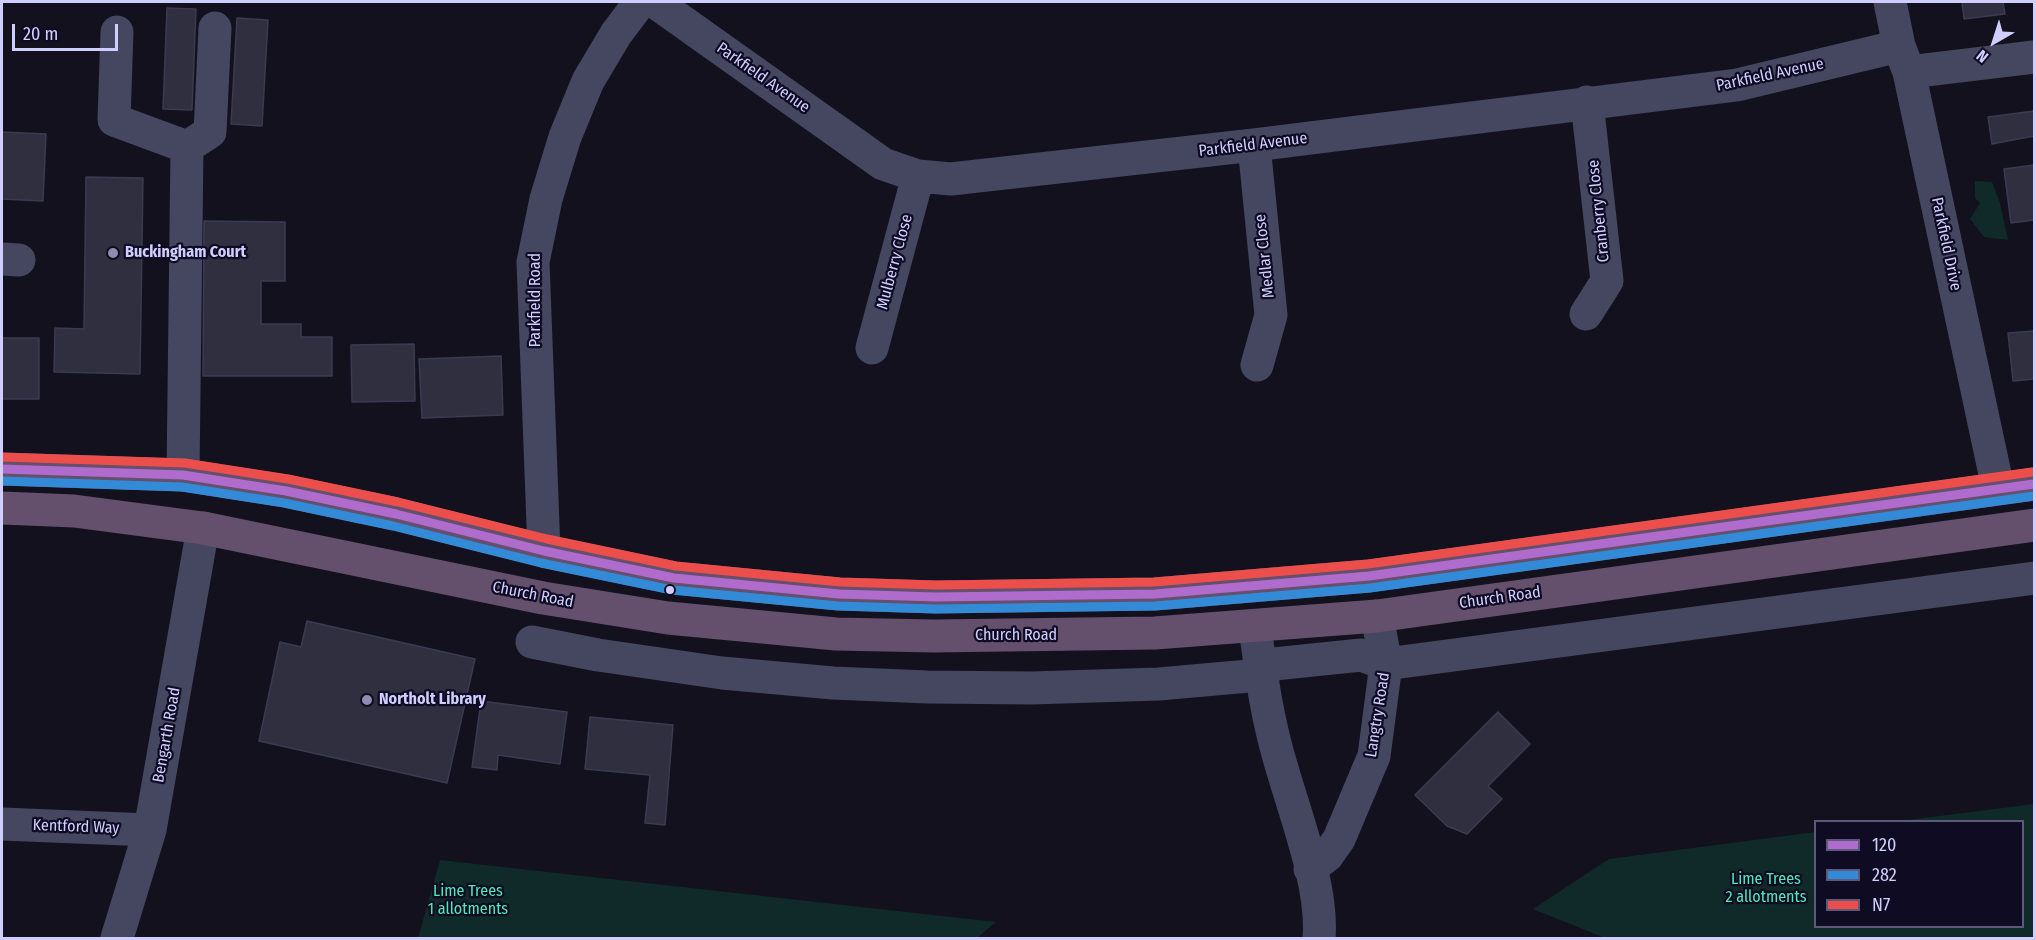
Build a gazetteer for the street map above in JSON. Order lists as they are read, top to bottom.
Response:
{
  "streets": {
    "highway": ["Church Road"],
    "street": [
      "Parkfield Avenue",
      "Cranberry Close",
      "Parkfield Drive",
      "Medlar Close",
      "Mulberry Close",
      "Parkfield Road",
      "Langtry Road",
      "Bengarth Road",
      "Kentford Way"
    ]
  },
  "crossings": [
    ["Parkfield Avenue", "Cranberry Close"],
    ["Parkfield Avenue", "Parkfield Drive"],
    ["Parkfield Avenue", "Medlar Close"],
    ["Parkfield Avenue", "Mulberry Close"],
    ["Church Road", "Langtry Road"],
    ["Church Road", "Bengarth Road"],
    ["Bengarth Road", "Kentford Way"]
  ],
  "parks": ["Lime Trees 2 allotments", "Lime Trees 1 allotments"],
  "places": ["Buckingham Court", "Northolt Library"],
  "lines": ["transit line N7", "transit line 120", "transit line 282"],
  "legend": ["120", "282", "N7"],
  "scale_bar": "20 m",
  "north": "bottom left"
}
